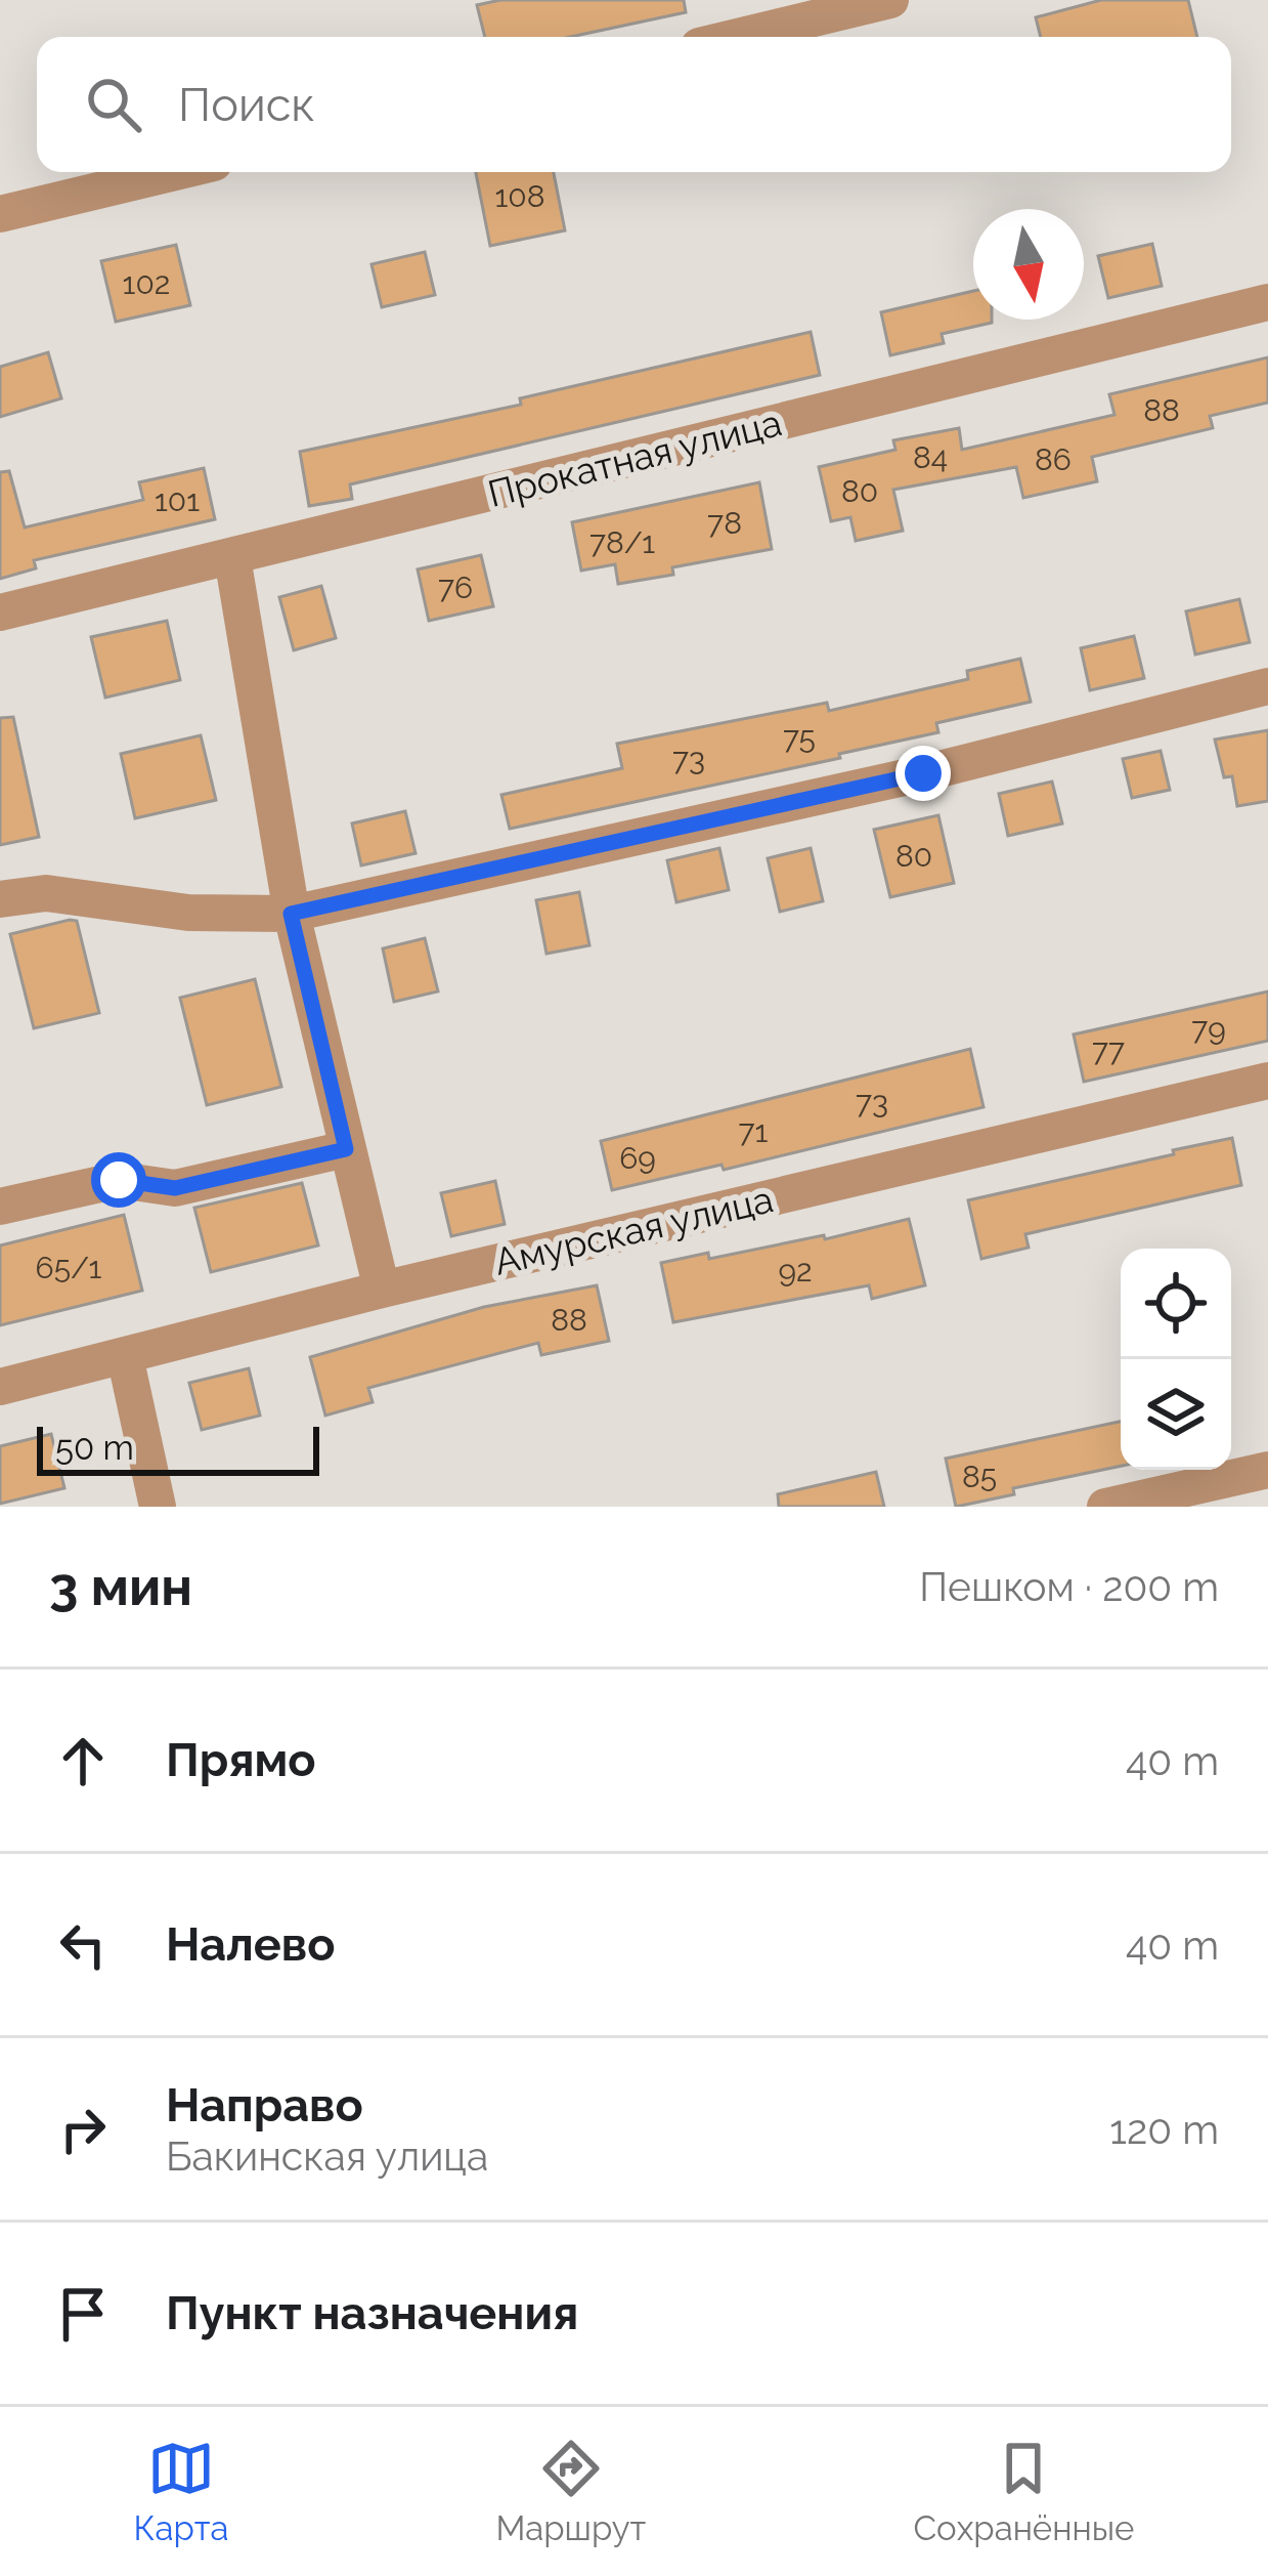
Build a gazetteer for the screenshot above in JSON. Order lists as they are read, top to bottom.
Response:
{
  "streets": {
    "street": ["Прокатная улица", "Амурская улица"]
  },
  "house_numbers": [
    "108",
    "102",
    "88",
    "84",
    "86",
    "80",
    "101",
    "78",
    "78/1",
    "76",
    "75",
    "73",
    "80",
    "79",
    "77",
    "73",
    "71",
    "69",
    "65/1",
    "92",
    "88",
    "85"
  ],
  "scale_bar": "50 m",
  "north": "bottom",
  "page": {
    "search": "Поиск",
    "scale": "50 m",
    "heading": ["3 мин", "Пешком · 200 m"],
    "list": [
      ["Прямо", "40 m"],
      ["Налево", "40 m"],
      ["Направо", "Бакинская улица", "120 m"],
      "Пункт назначения"
    ],
    "nav": ["Карта", "Маршрут", "Сохранённые"]
  }
}
